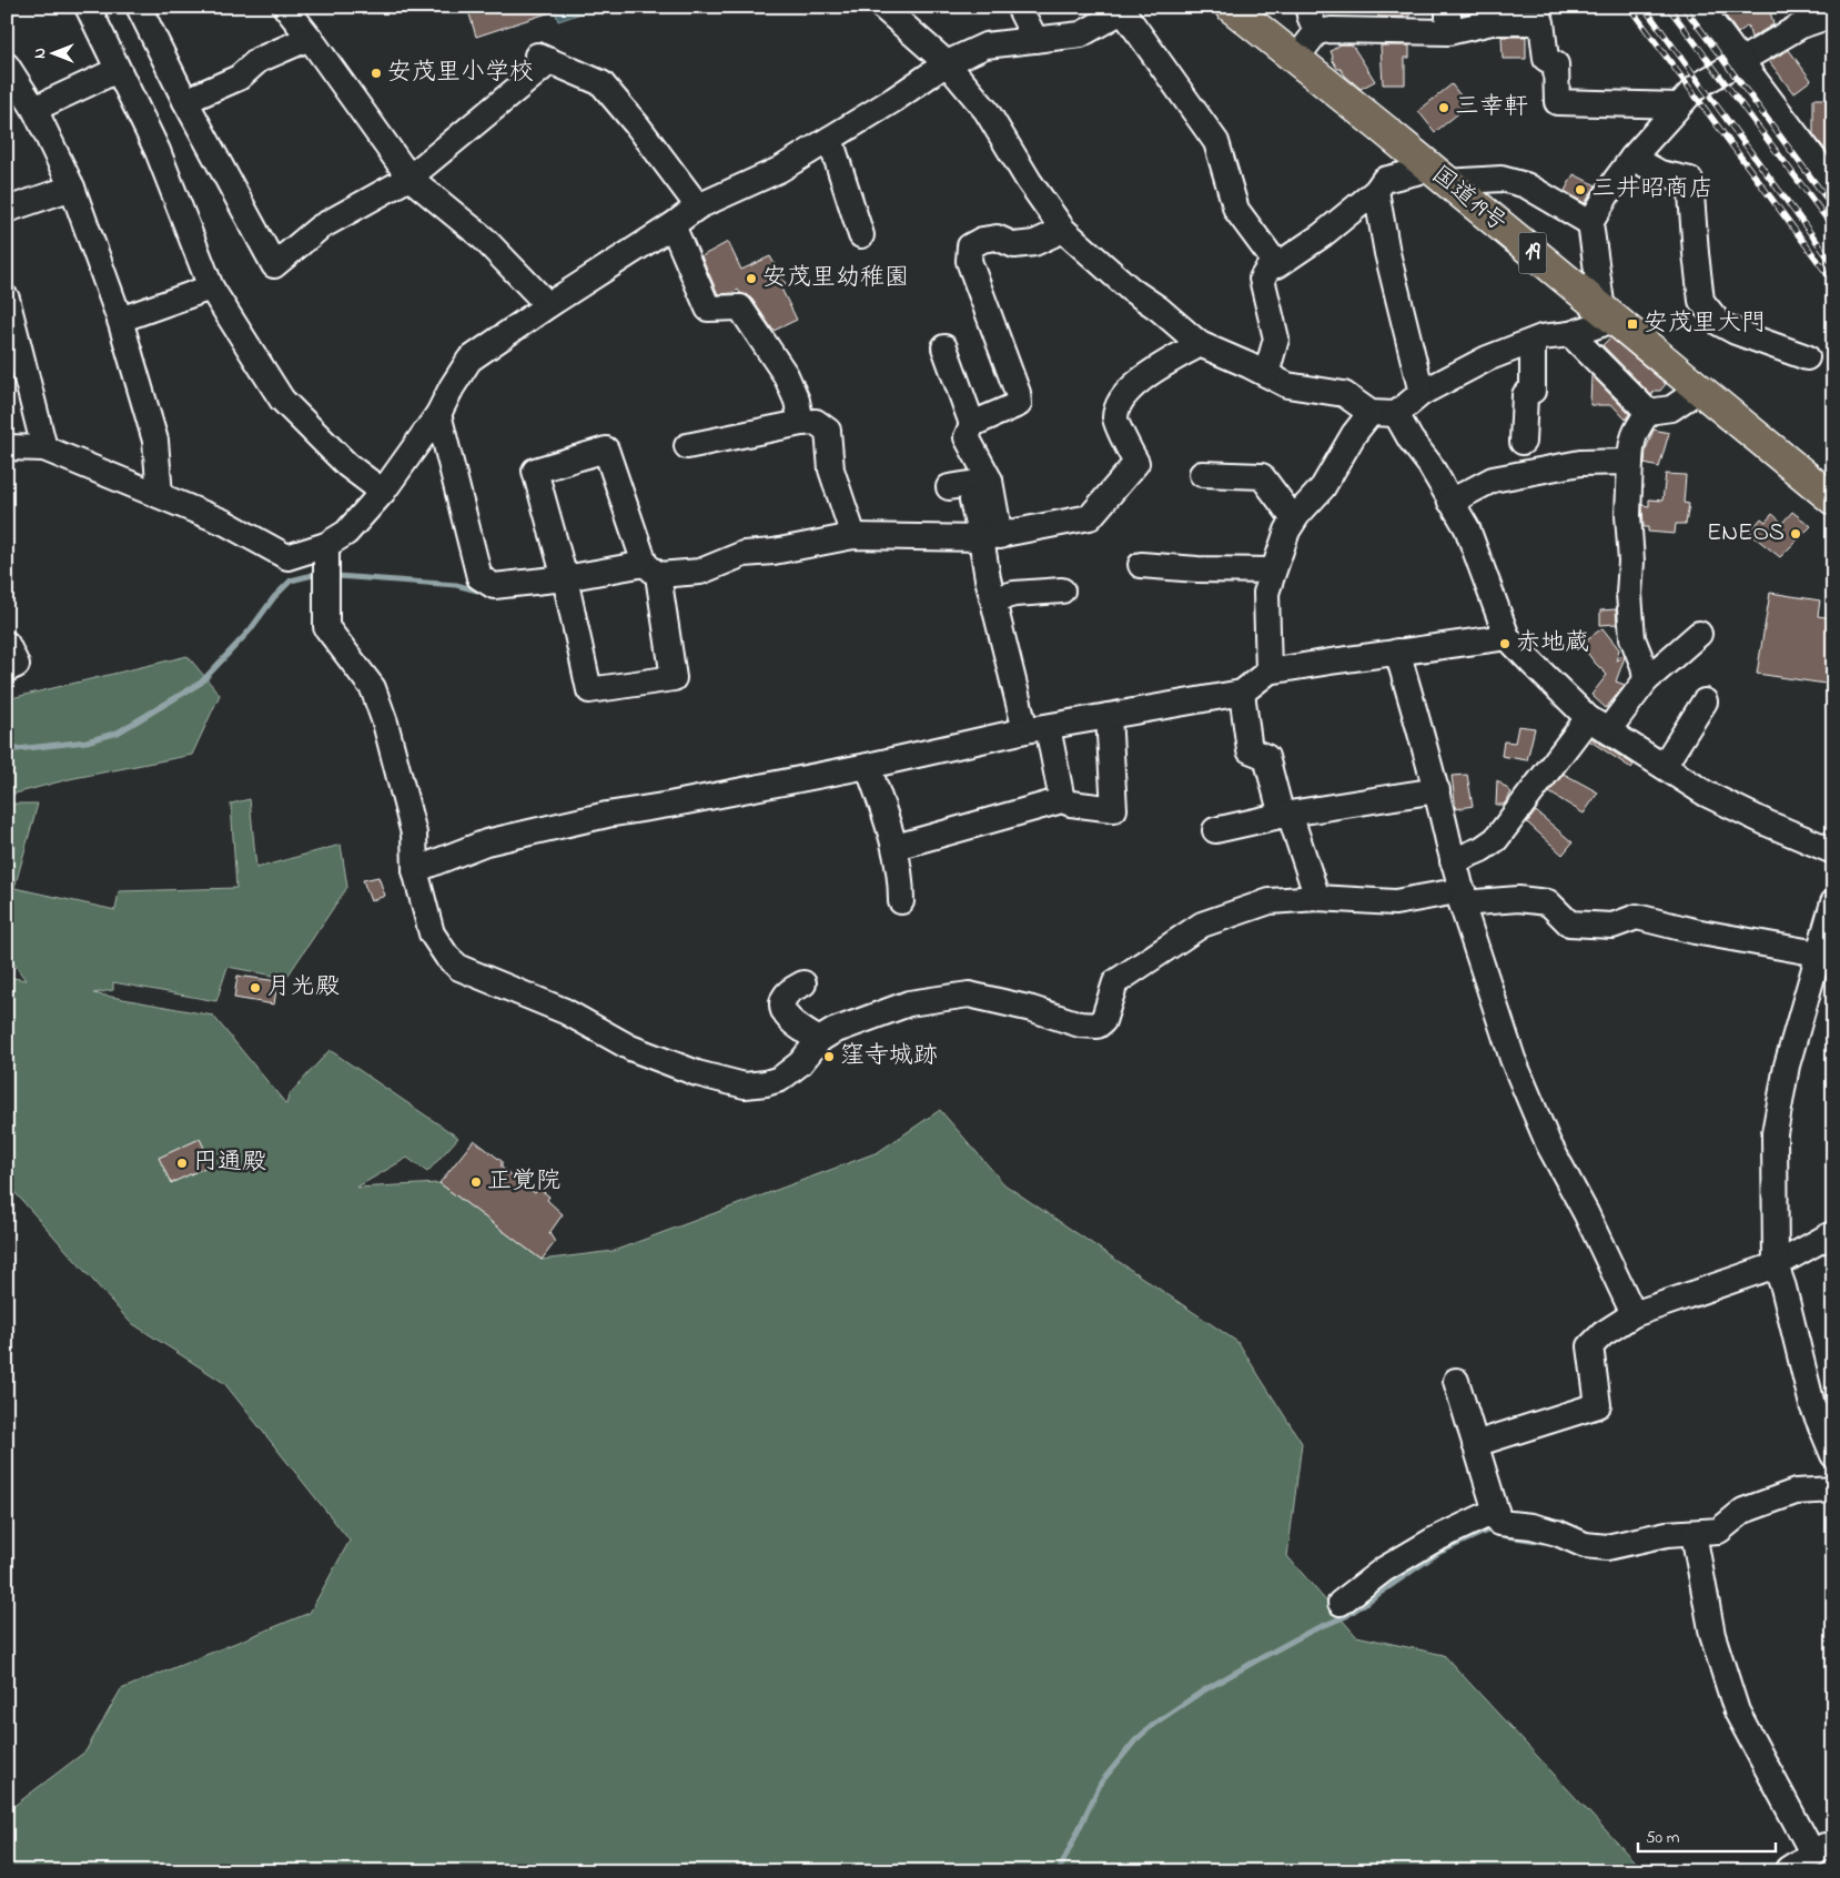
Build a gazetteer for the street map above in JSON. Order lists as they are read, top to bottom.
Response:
{
  "streets": {
    "highway": ["国道19号", "19"]
  },
  "places": {
    "other": [
      "安茂里小学校",
      "三幸軒",
      "三井昭商店",
      "安茂里幼稚園",
      "ENEOS",
      "赤地蔵",
      "月光殿",
      "窪寺城跡",
      "円通殿",
      "正覚院"
    ],
    "transit": ["安茂里大門"]
  },
  "scale_bar": "50 m",
  "north": "left"
}
